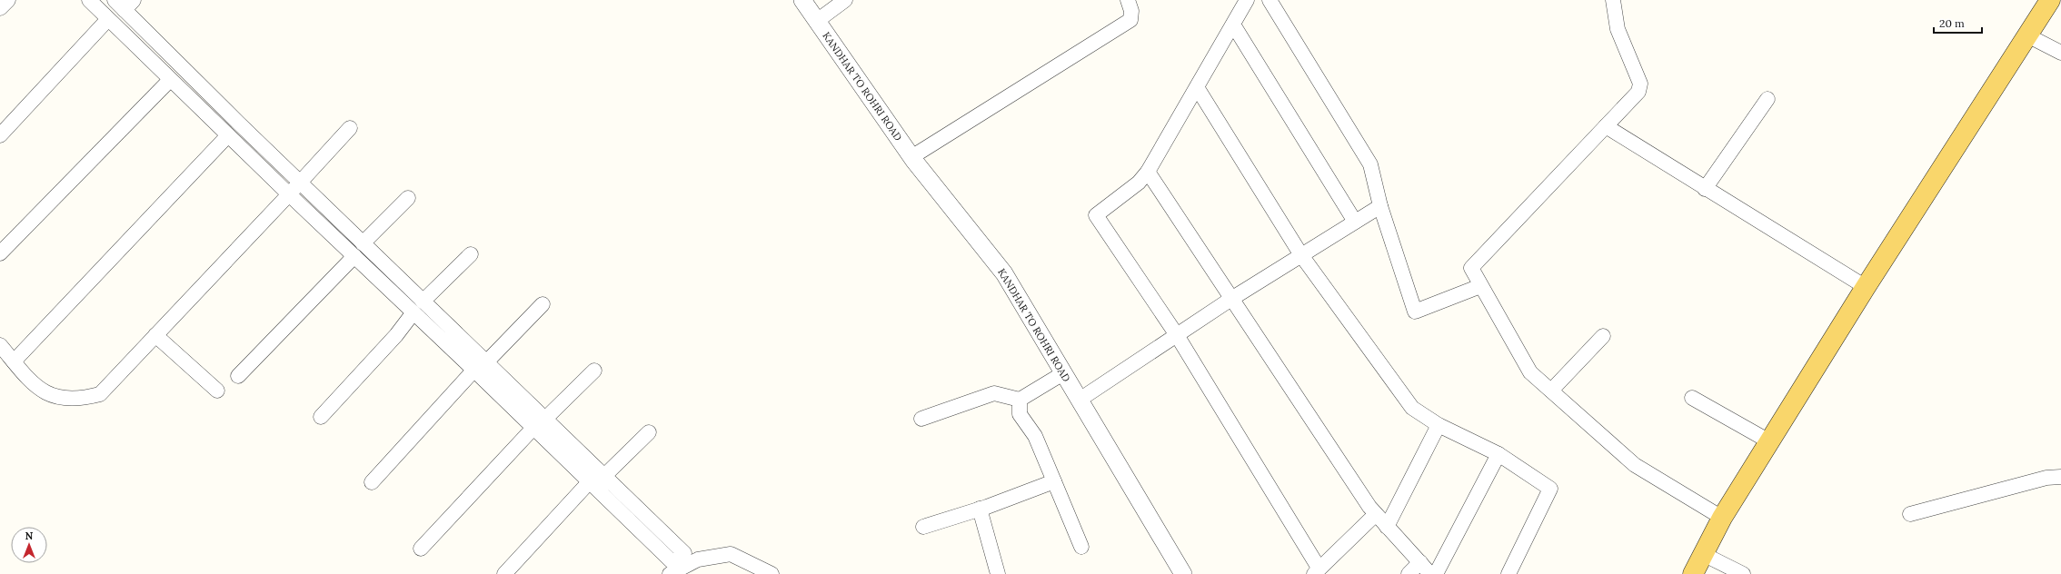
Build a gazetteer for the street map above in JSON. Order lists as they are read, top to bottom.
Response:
{
  "streets": {
    "street": ["KANDHAR TO ROHRI ROAD"]
  },
  "scale_bar": "20 m",
  "north": "top"
}
